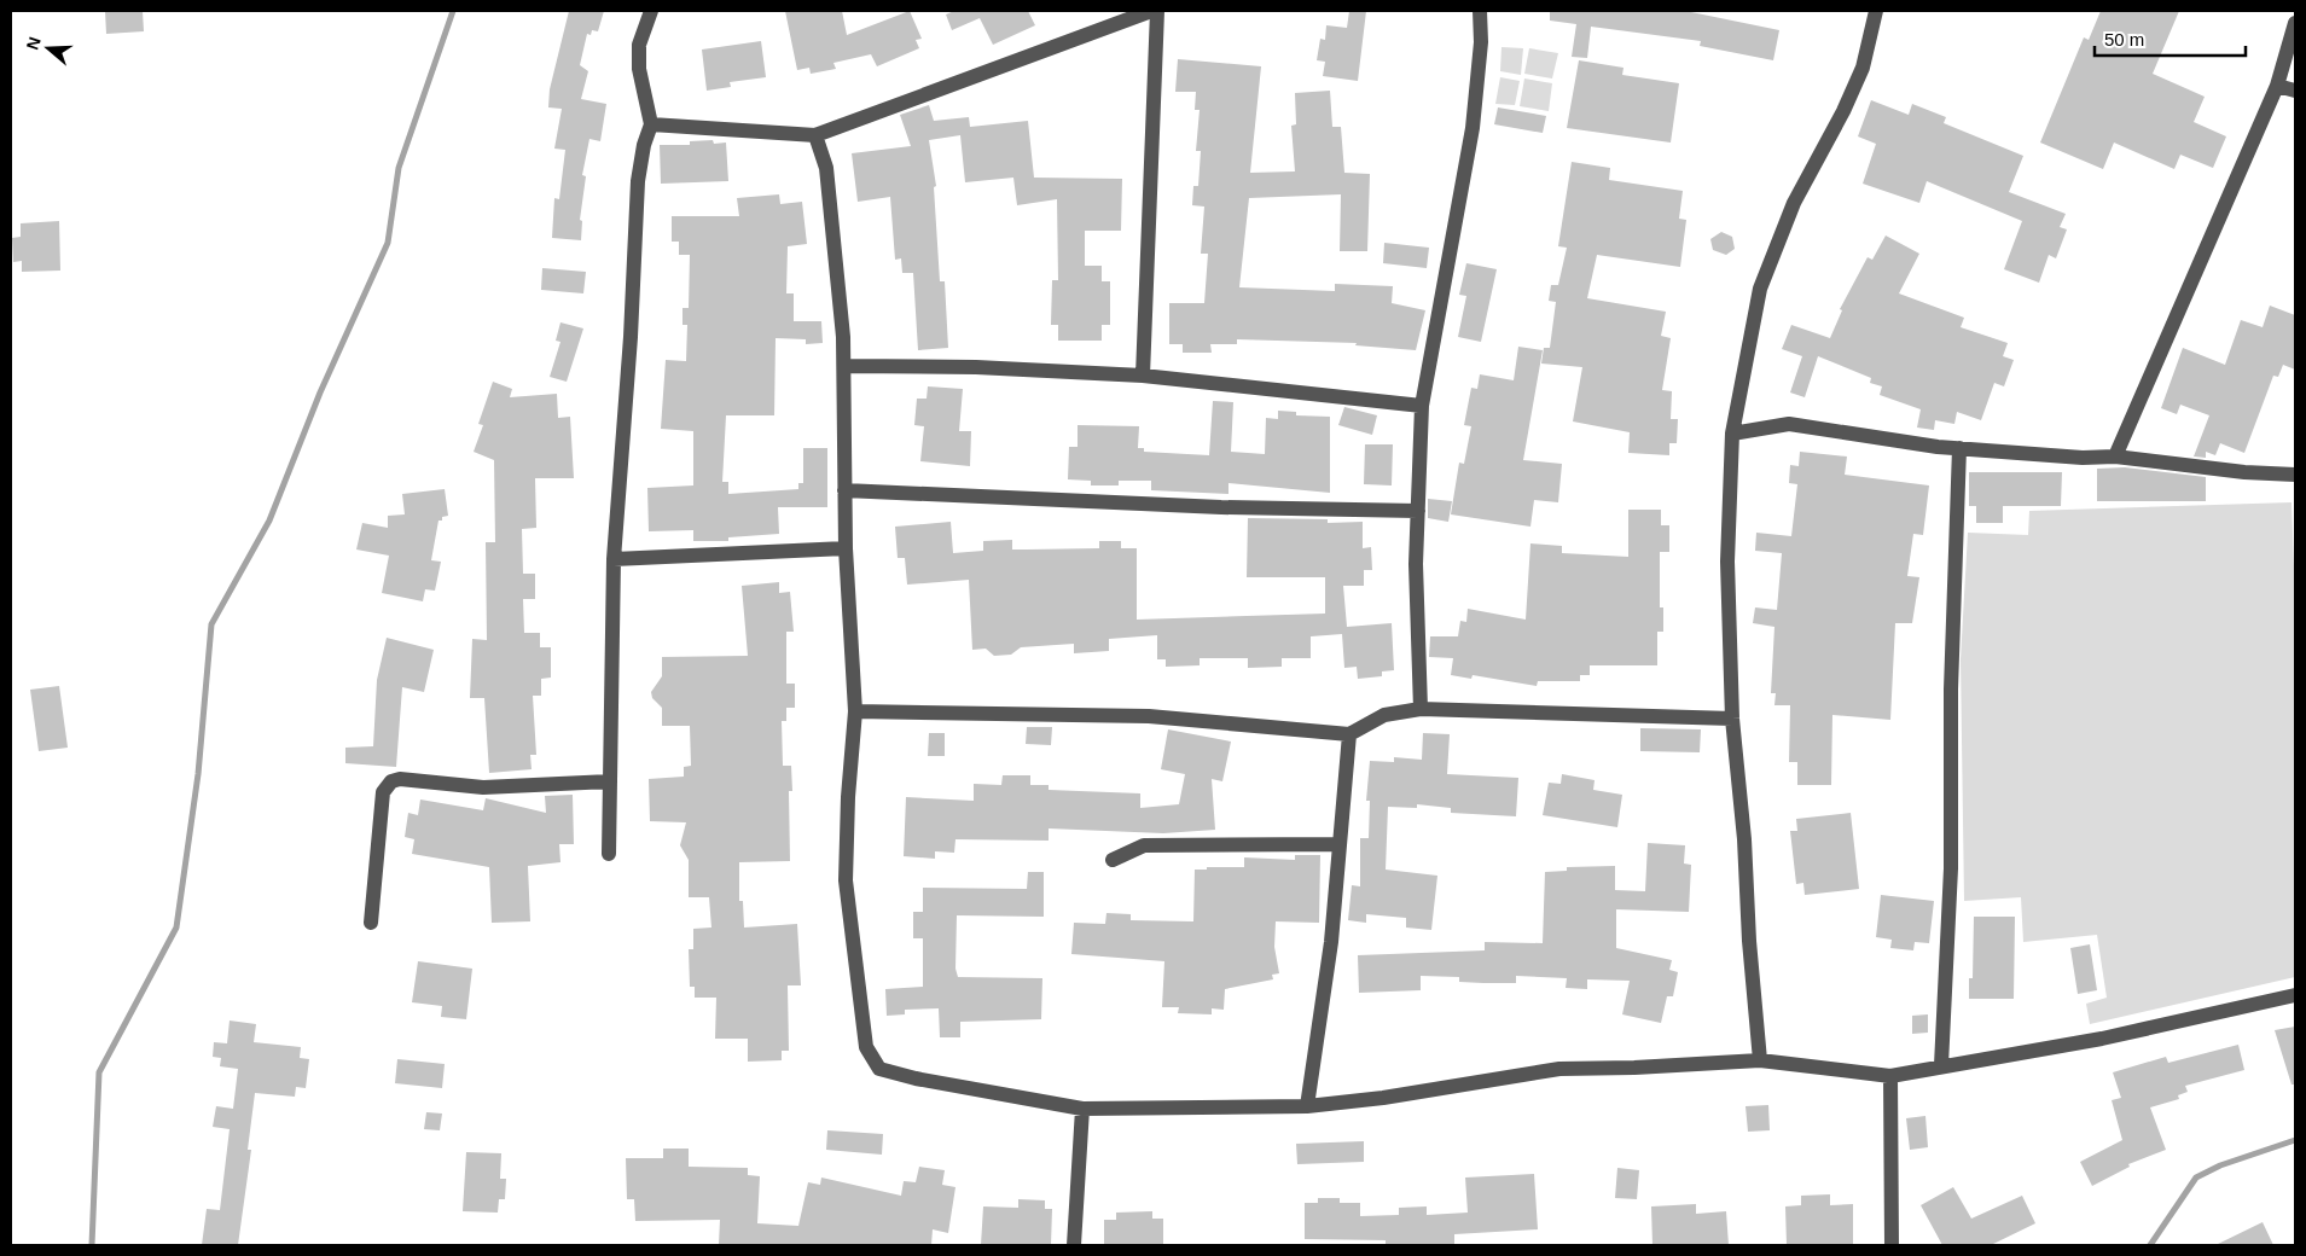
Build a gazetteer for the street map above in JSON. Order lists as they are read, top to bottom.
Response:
{
  "scale_bar": "50 m",
  "north": "left"
}
